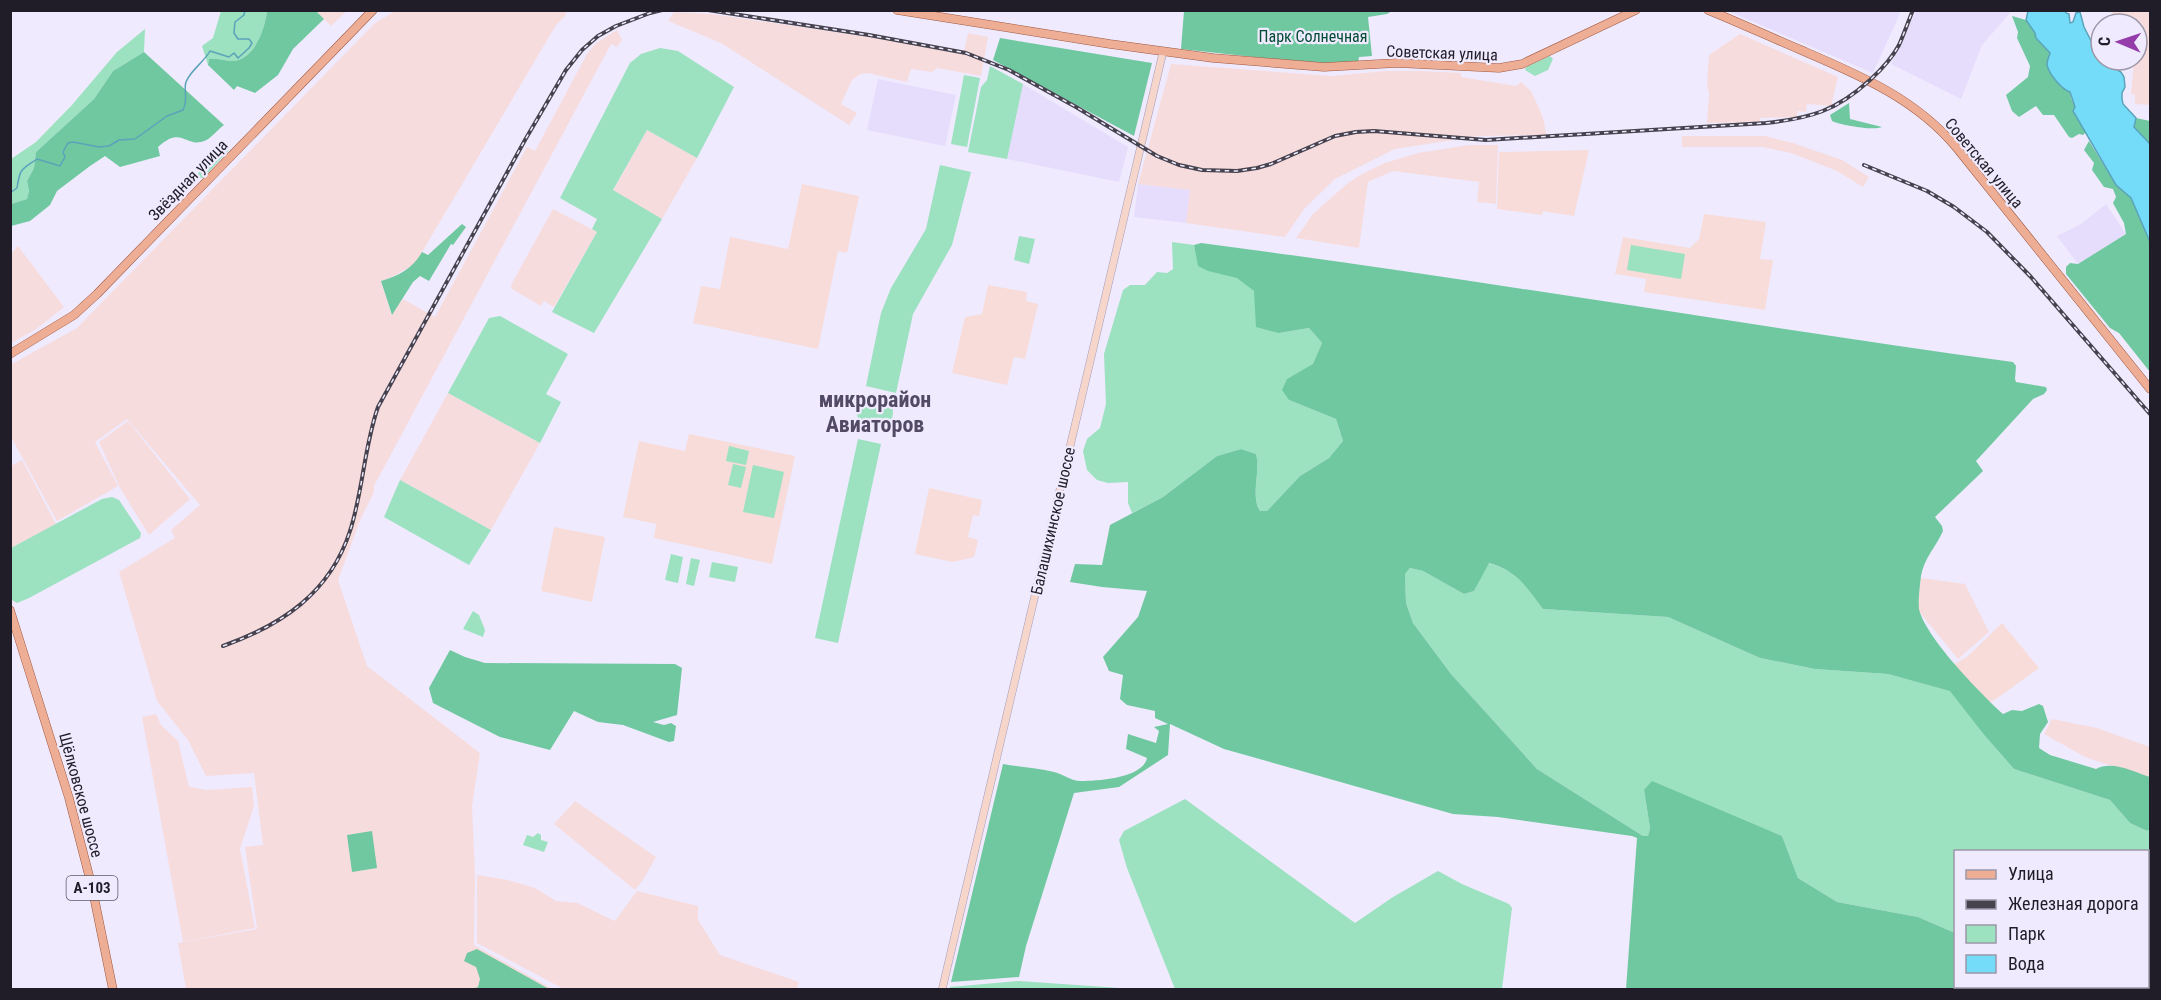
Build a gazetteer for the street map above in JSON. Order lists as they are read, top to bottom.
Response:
{
  "streets": {
    "main road": [
      "Советская улица",
      "Звёздная улица",
      "Балашихинское шоссе",
      "Щёлковское шоссе",
      "А-103"
    ]
  },
  "crossings": [
    ["Советская улица", "Балашихинское шоссе"]
  ],
  "districts": ["микрорайон Авиаторов"],
  "parks": ["Парк Солнечная"],
  "legend": [
    "Улица",
    "Железная дорога",
    "Парк",
    "Вода"
  ],
  "north": "left"
}
